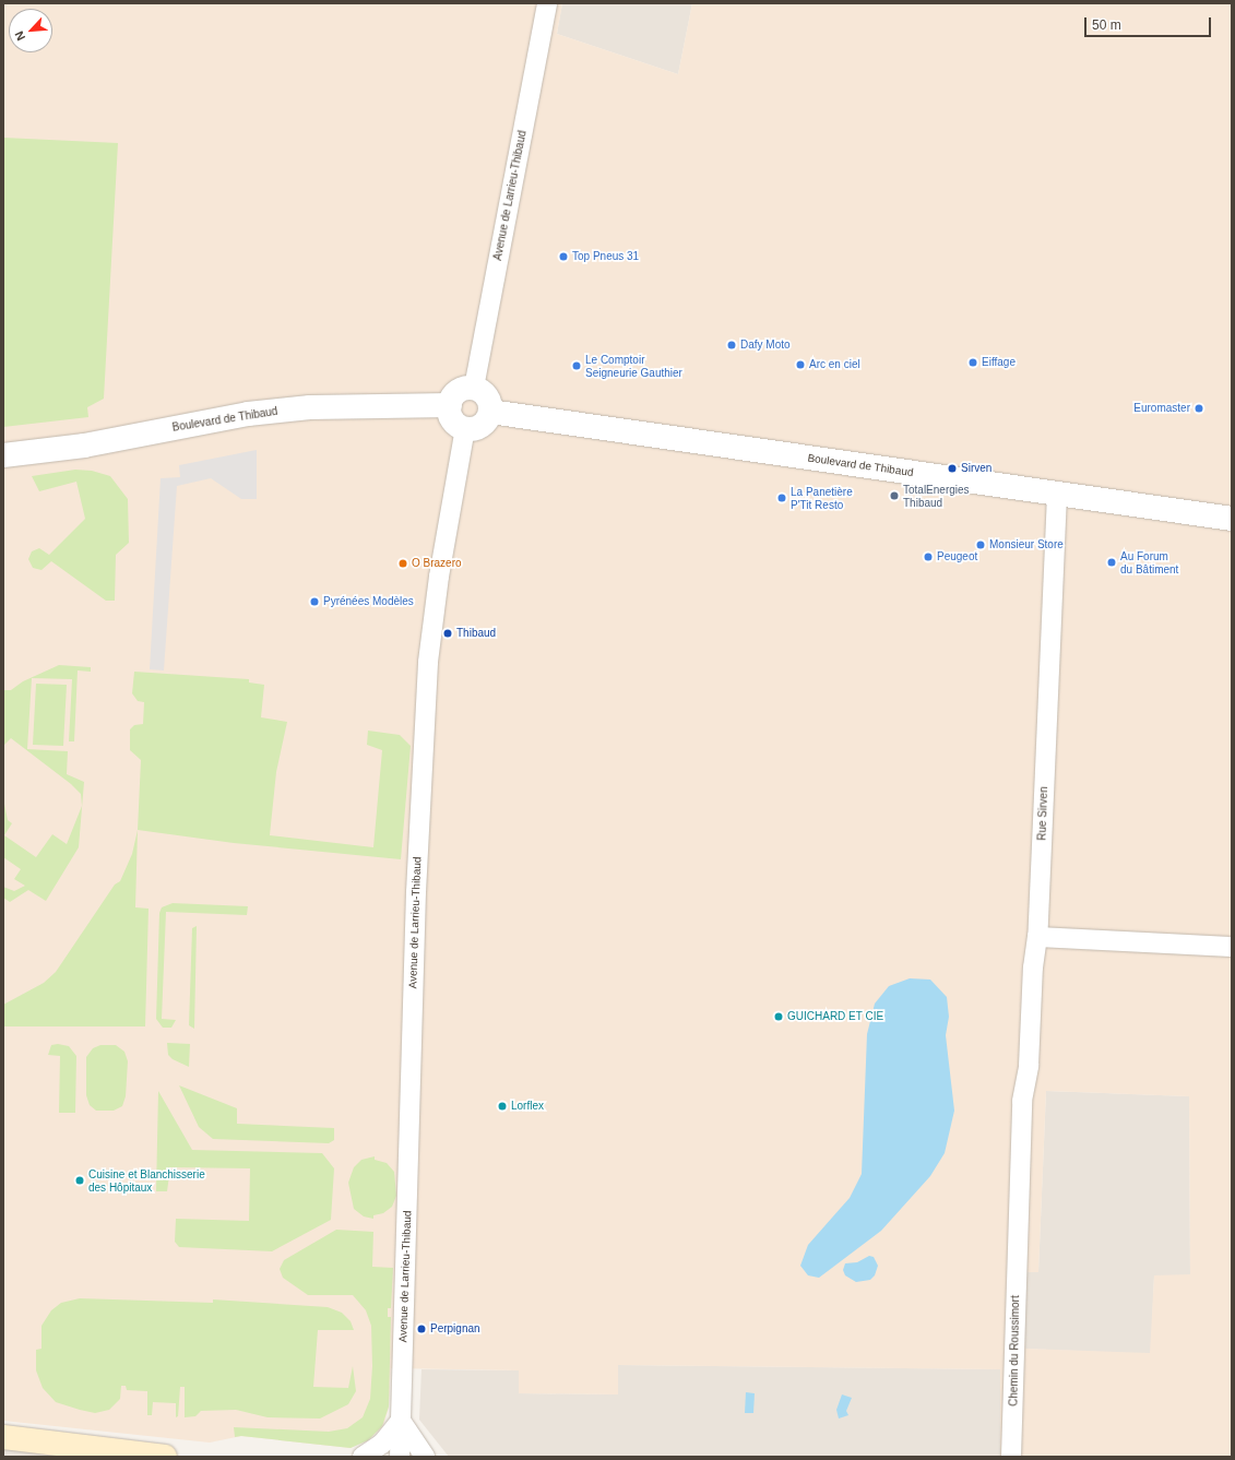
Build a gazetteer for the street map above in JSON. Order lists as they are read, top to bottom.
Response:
{
  "streets": {
    "street": [
      "Avenue de Larrieu-Thibaud",
      "Boulevard de Thibaud",
      "Rue Sirven",
      "Chemin du Roussimort"
    ]
  },
  "crossings": [
    ["Avenue de Larrieu-Thibaud", "Boulevard de Thibaud"],
    ["Boulevard de Thibaud", "Rue Sirven"],
    ["Rue Sirven", "Chemin du Roussimort"]
  ],
  "places": [
    "Top Pneus 31",
    "Dafy Moto",
    "Eiffage",
    "Arc en ciel",
    "Le Comptoir Seigneurie Gauthier",
    "Euromaster",
    "Sirven",
    "TotalEnergies Thibaud",
    "La Panetière P'Tit Resto",
    "Monsieur Store",
    "Peugeot",
    "Au Forum du Bâtiment",
    "O Brazero",
    "Pyrénées Modèles",
    "Thibaud",
    "GUICHARD ET CIE",
    "Lorflex",
    "Cuisine et Blanchisserie des Hôpitaux",
    "Perpignan"
  ],
  "scale_bar": "50 m",
  "north": "bottom left"
}
